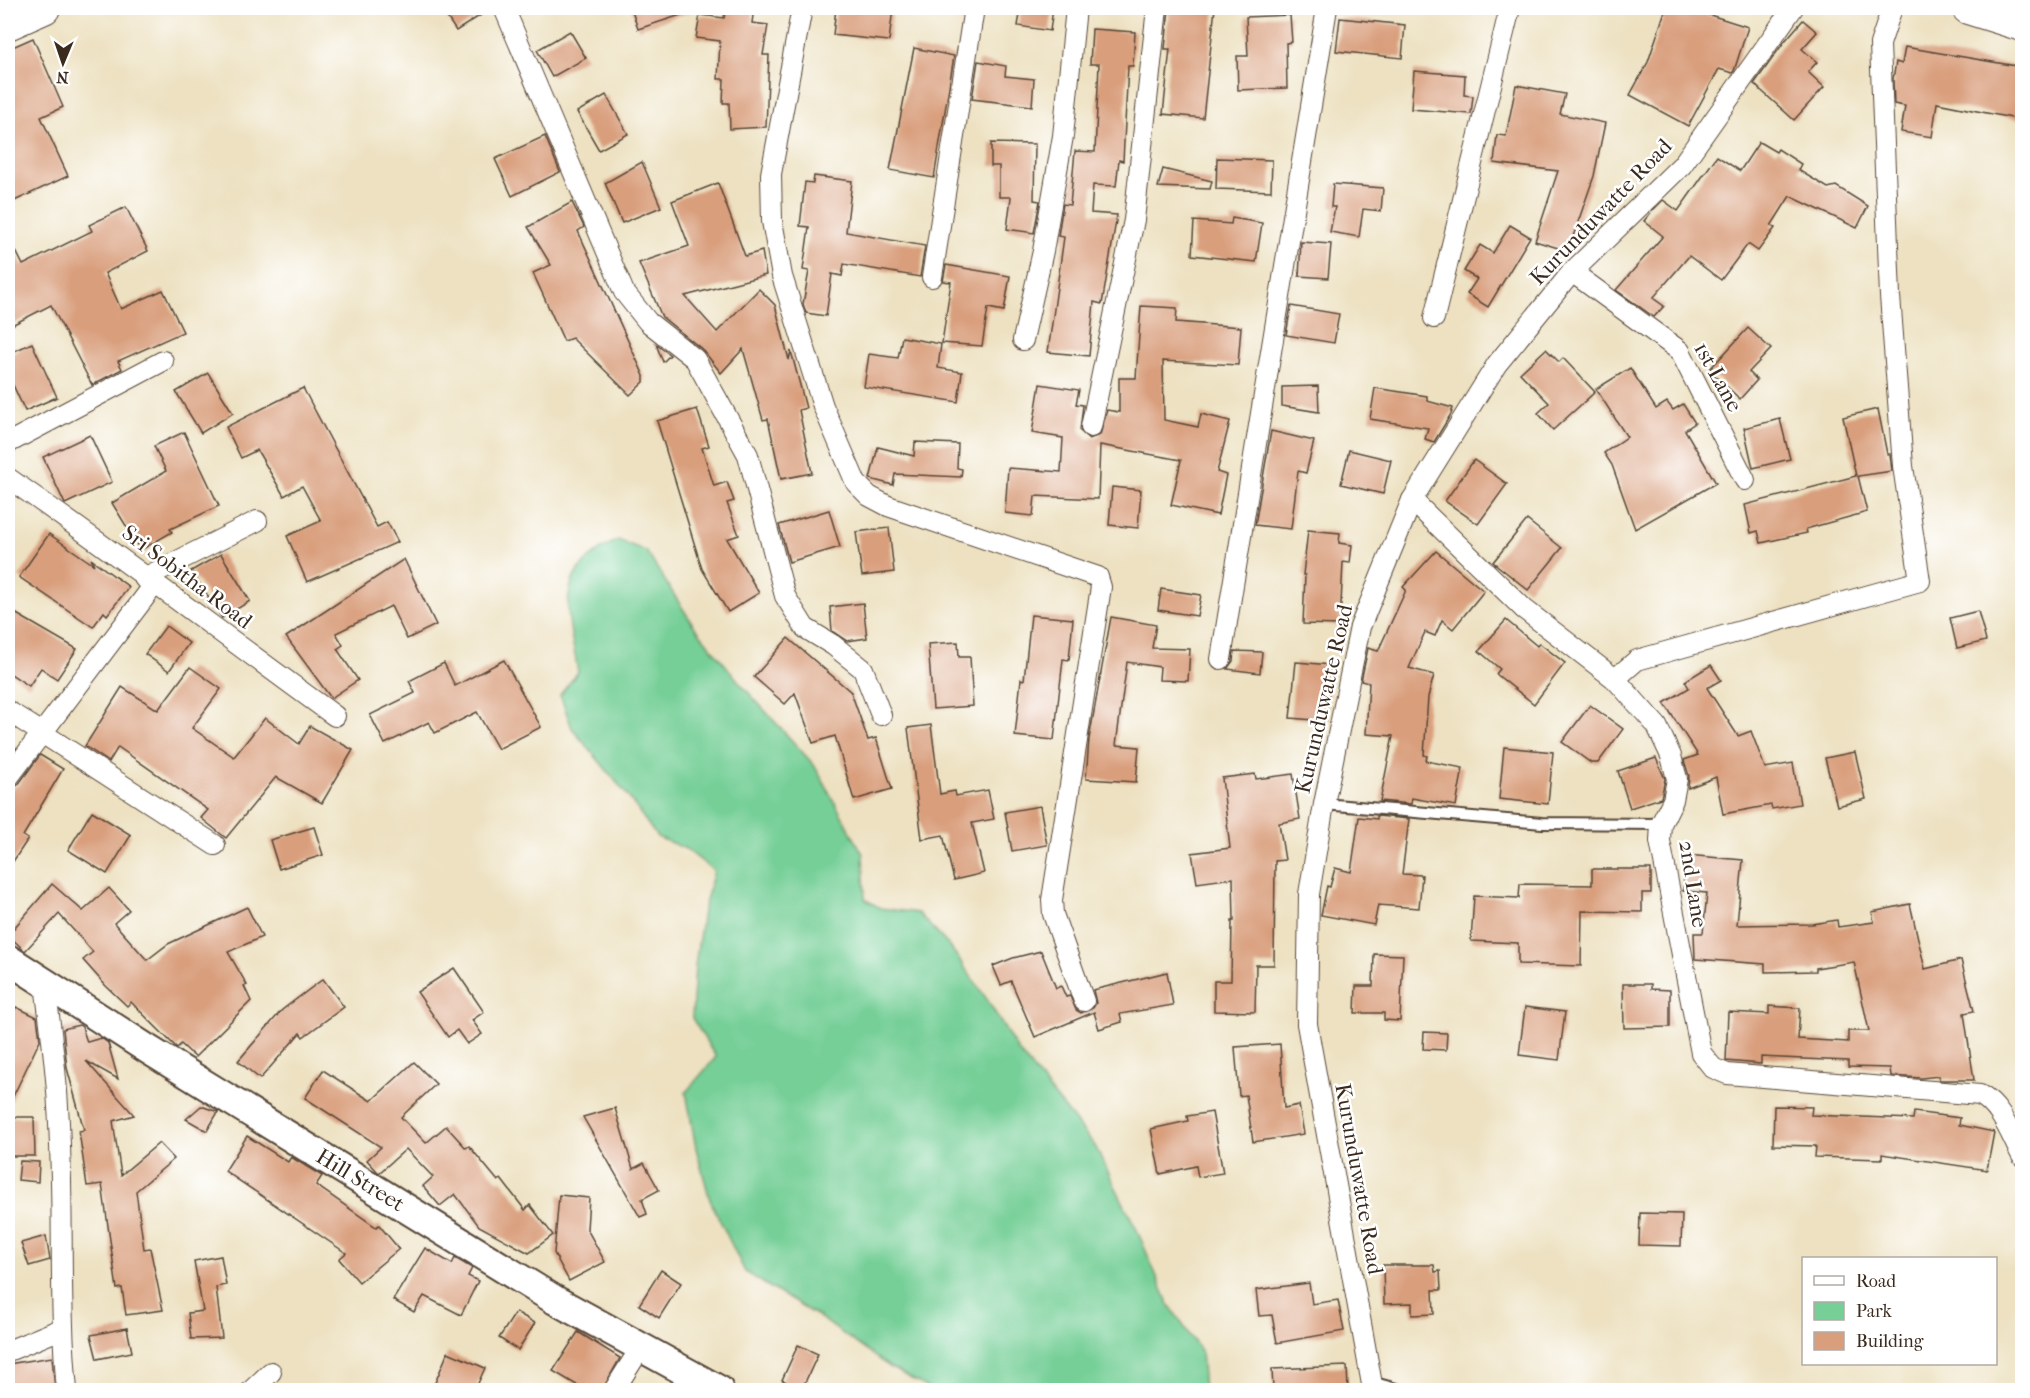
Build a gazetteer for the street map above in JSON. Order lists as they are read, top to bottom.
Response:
{
  "streets": {
    "main road": ["Hill Street"],
    "street": [
      "Kurunduwatte Road",
      "1st Lane",
      "Sri Sobitha Road",
      "2nd Lane"
    ]
  },
  "crossings": [
    ["Kurunduwatte Road", "1st Lane"],
    ["Kurunduwatte Road", "2nd Lane"]
  ],
  "legend": ["Road", "Park", "Building"],
  "north": "bottom"
}
